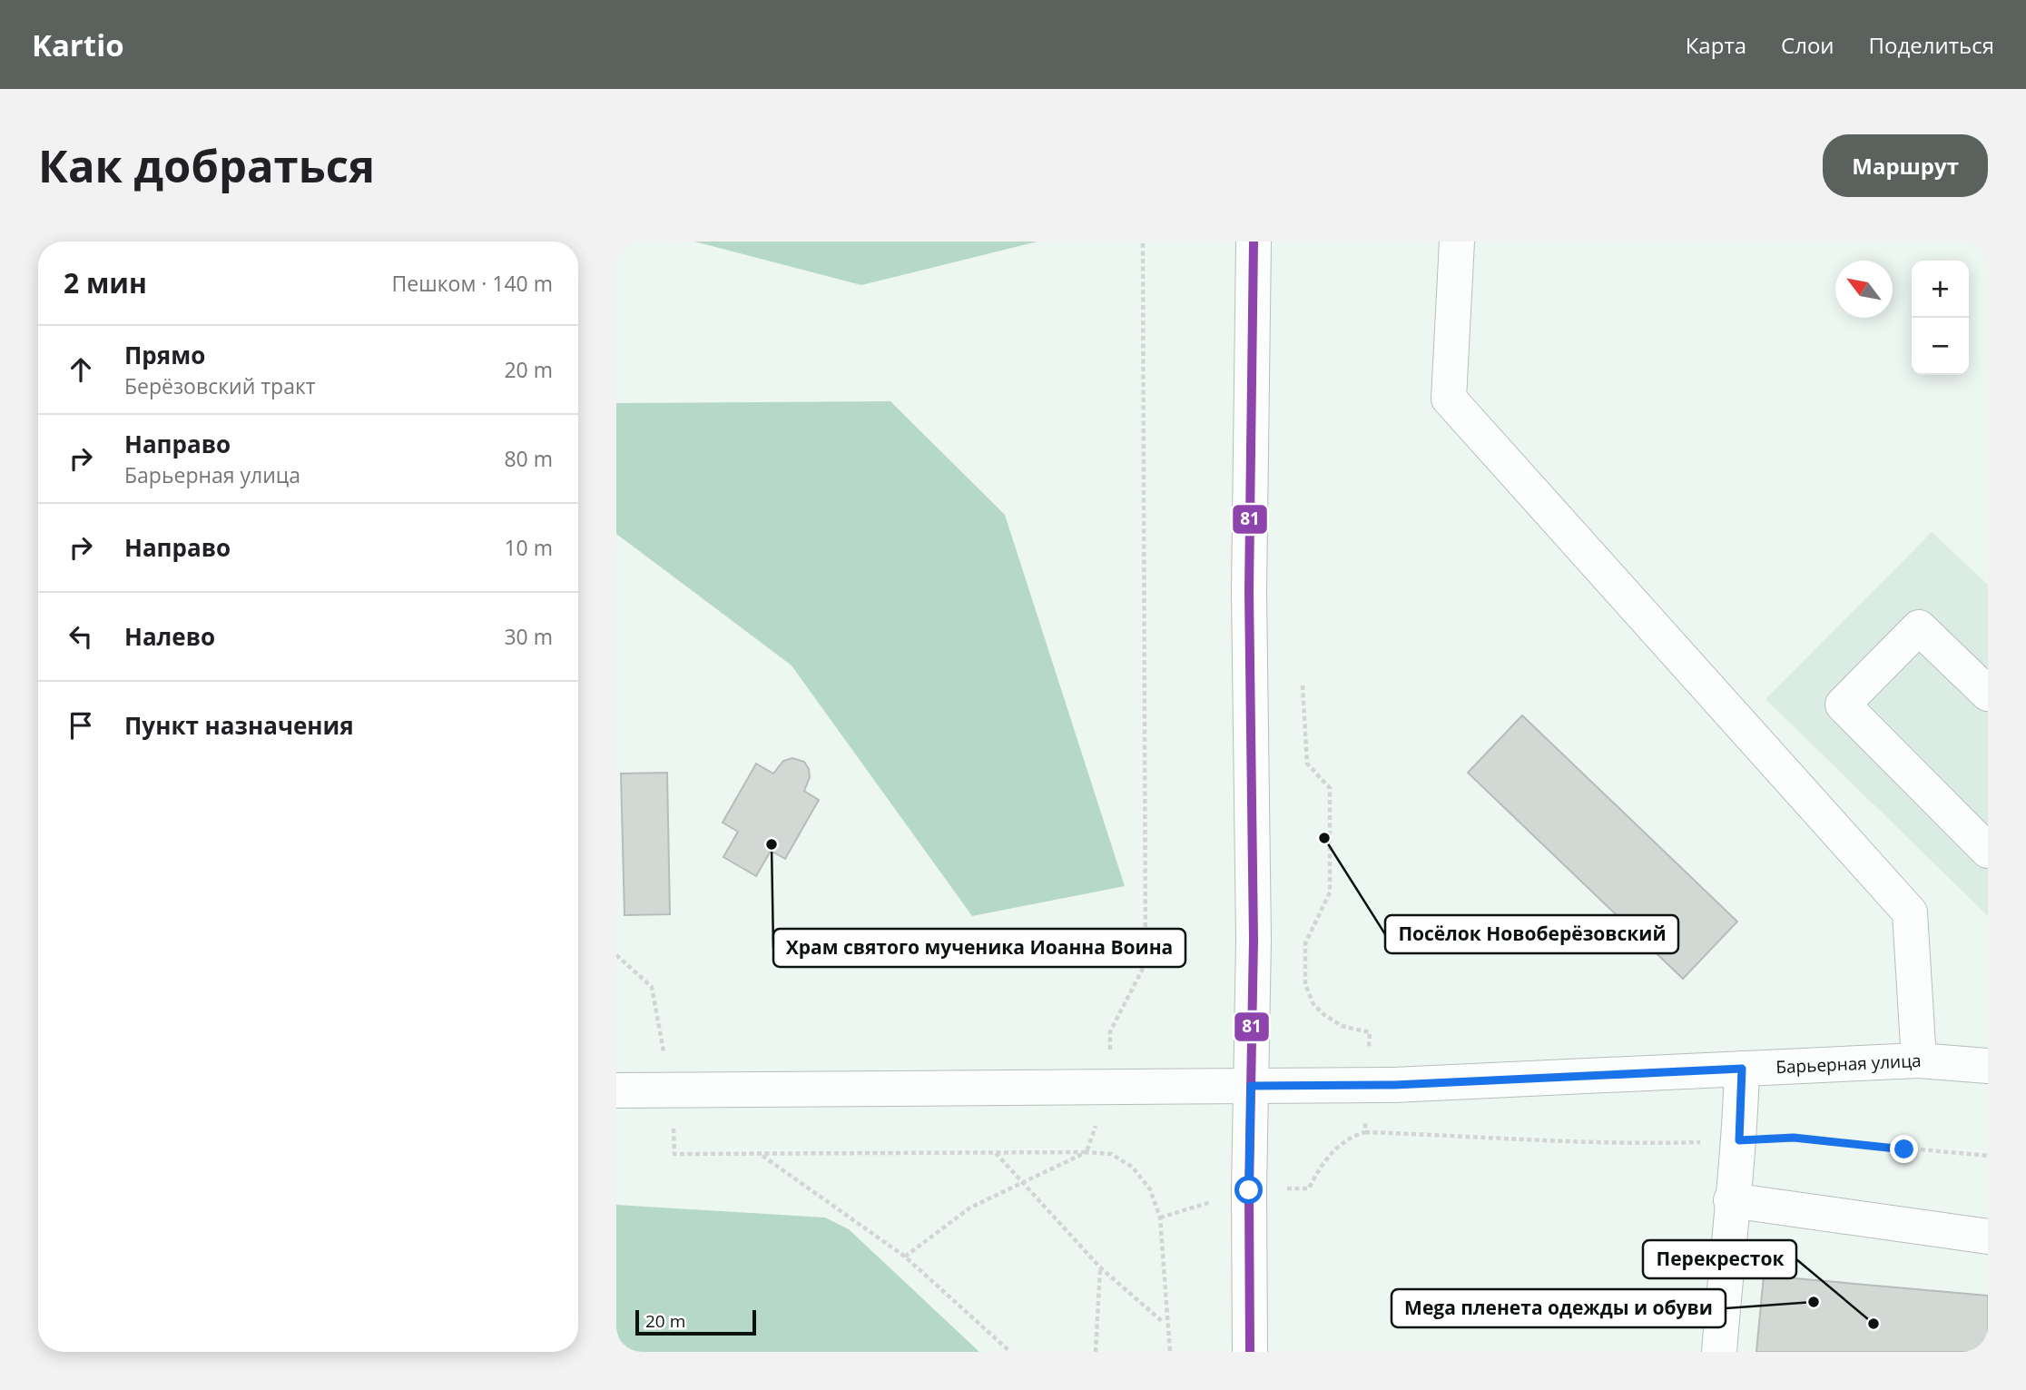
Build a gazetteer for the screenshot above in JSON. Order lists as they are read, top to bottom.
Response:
{
  "streets": {
    "street": ["Барьерная улица"]
  },
  "places": [
    "Посёлок Новоберёзовский",
    "Храм святого мученика Иоанна Воина",
    "Mega пленета одежды и обуви",
    "Перекресток"
  ],
  "lines": ["transit line 81"],
  "scale_bar": "20 m",
  "north": "top left",
  "page": {
    "header": "Kartio",
    "nav": ["Карта", "Слои", "Поделиться"],
    "buttons": "Маршрут",
    "title": "Как добраться",
    "heading": ["2 мин", "Пешком · 140 m"],
    "map_buttons": ["+", "−"],
    "list": [
      ["Прямо", "Берёзовский тракт", "20 m"],
      ["Направо", "Барьерная улица", "80 m"],
      ["Направо", "10 m"],
      ["Налево", "30 m"],
      "Пункт назначения"
    ],
    "scale": "20 m"
  }
}
